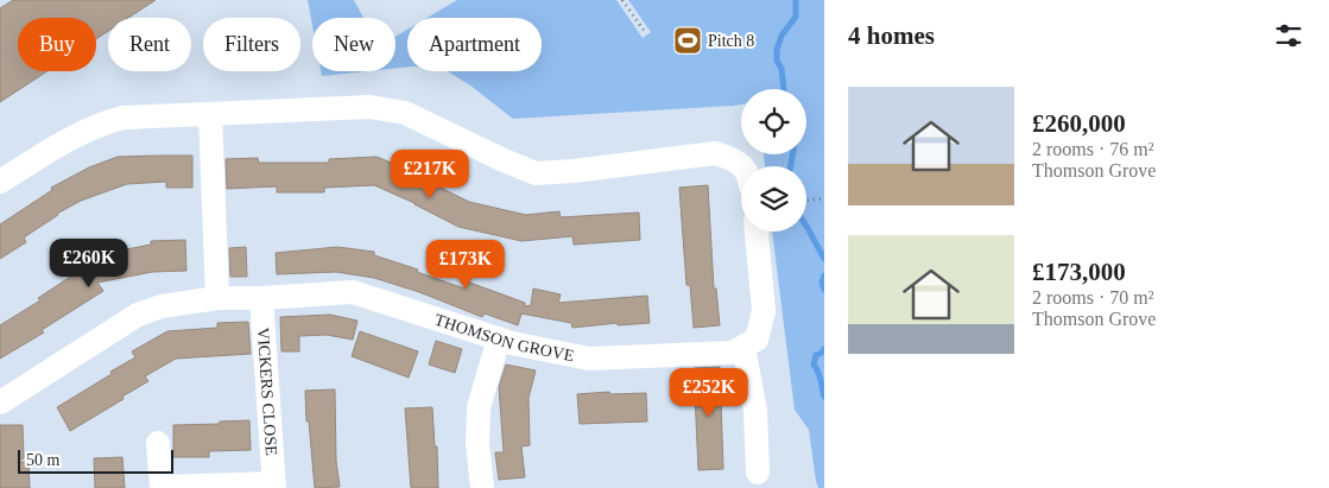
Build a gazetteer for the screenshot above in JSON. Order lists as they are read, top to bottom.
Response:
{
  "streets": {
    "street": ["THOMSON GROVE", "VICKERS CLOSE"]
  },
  "crossings": [
    ["THOMSON GROVE", "VICKERS CLOSE"]
  ],
  "places": {
    "sports": ["Pitch 8"]
  },
  "scale_bar": "50 m",
  "page": {
    "heading": "4 homes",
    "chip": [
      "Buy",
      "Rent",
      "Filters",
      "New",
      "Apartment"
    ],
    "list": [
      {
        "name": "£260,000",
        "note": "2 rooms · 76 m² · Thomson Grove"
      },
      {
        "name": "£173,000",
        "note": "2 rooms · 70 m² · Thomson Grove"
      }
    ],
    "price": [
      "£217K",
      "£260K",
      "£173K",
      "£252K"
    ],
    "scale": "50 m"
  }
}
